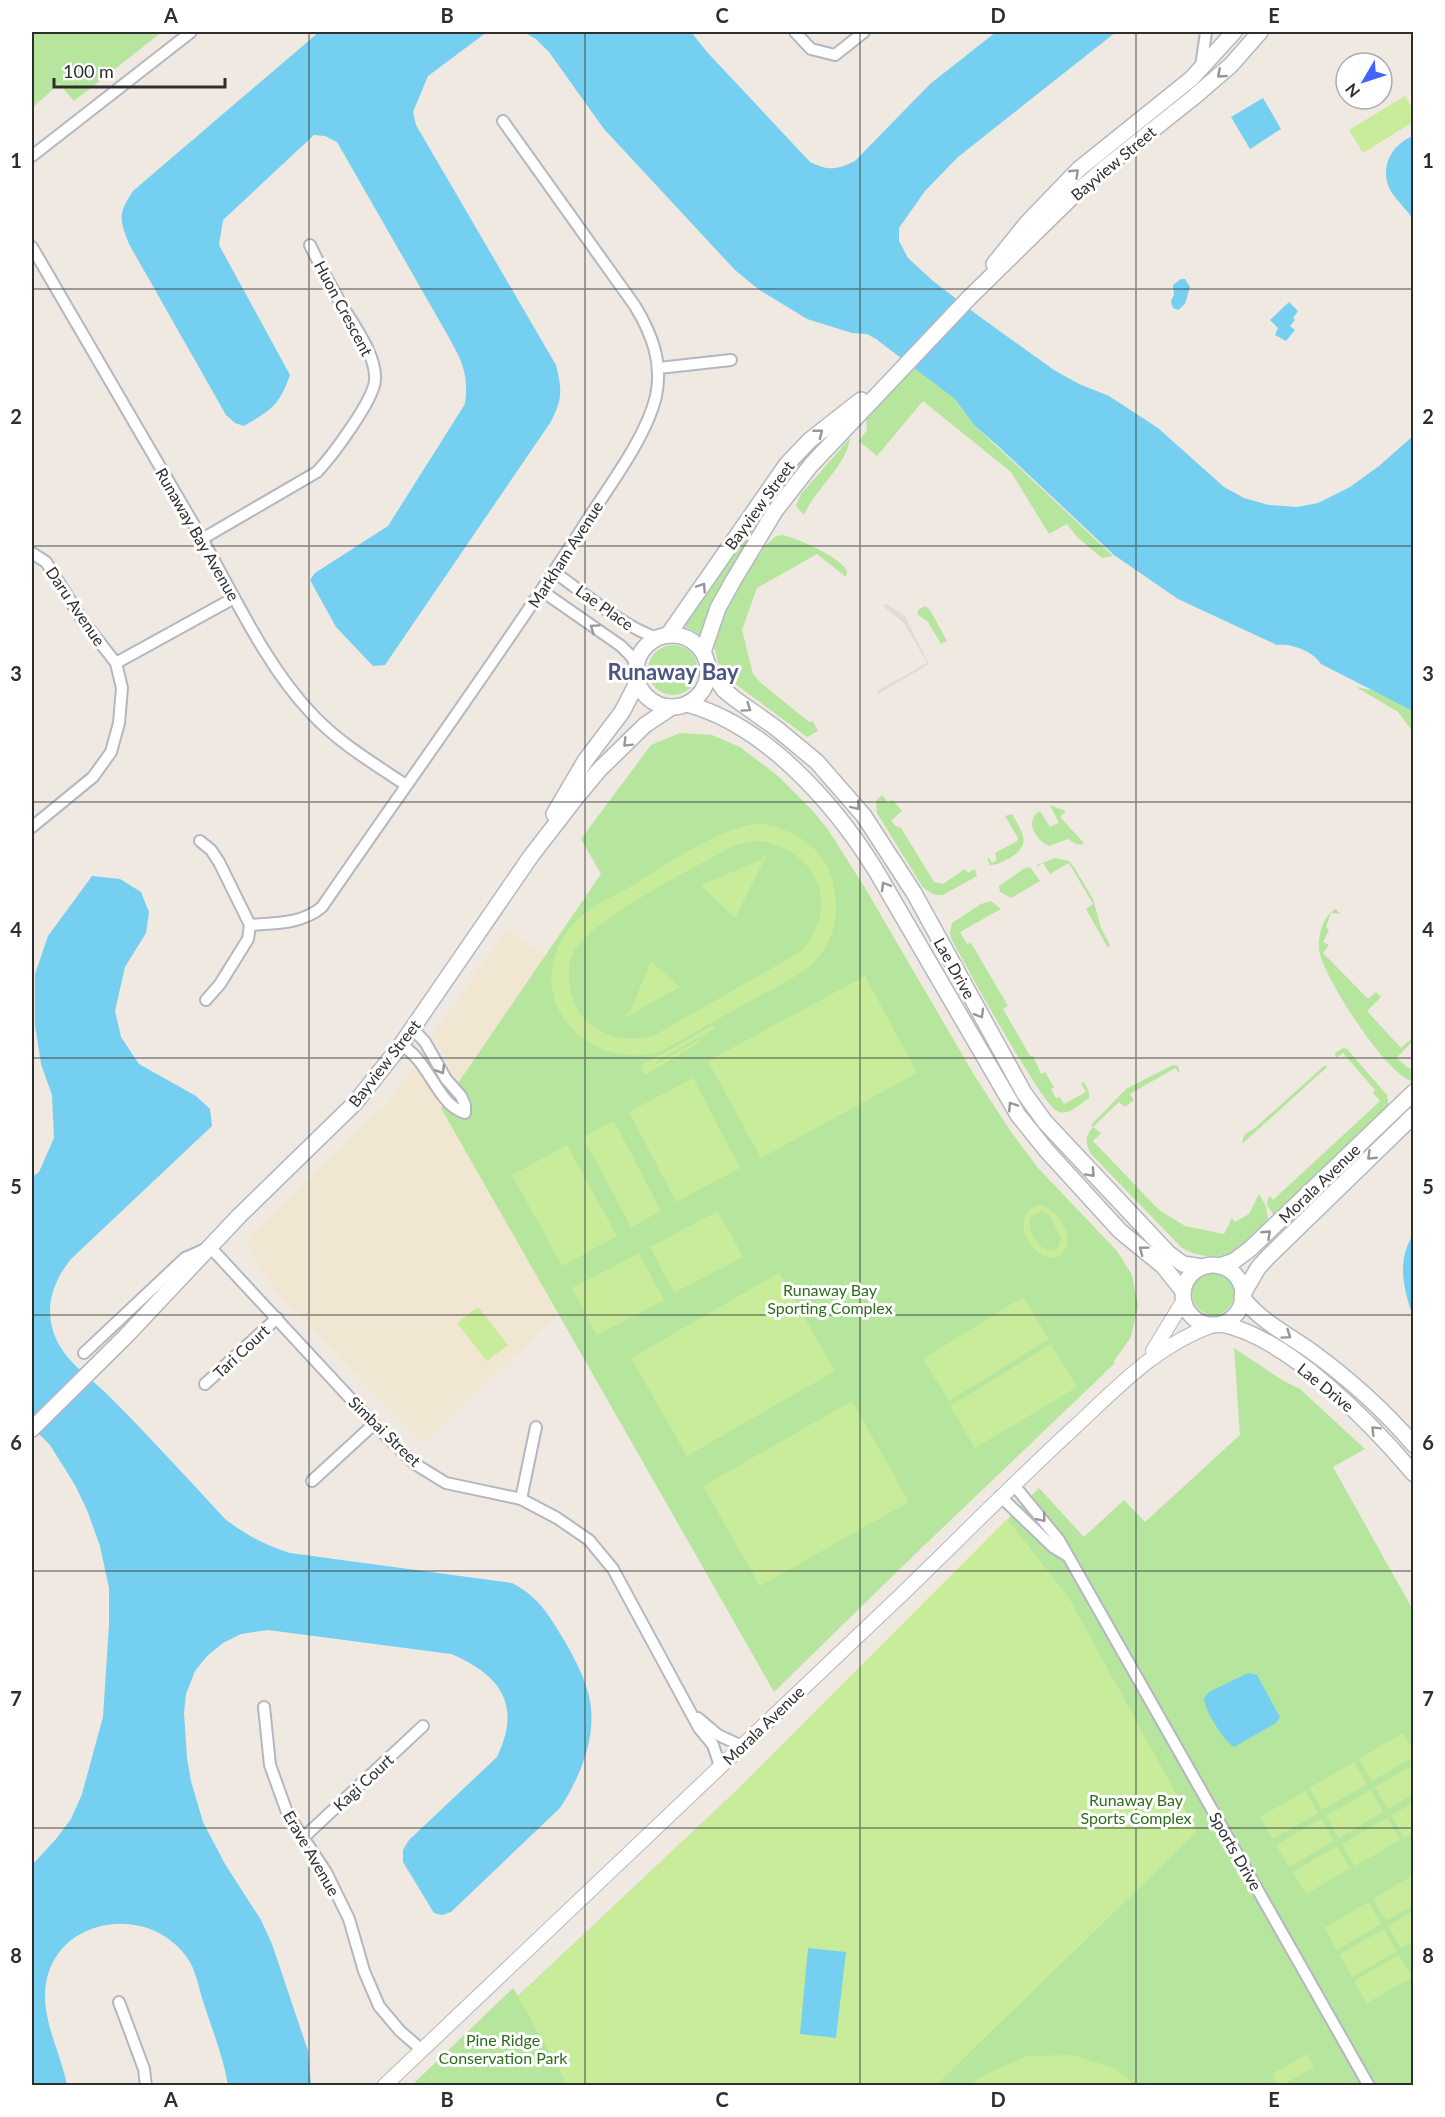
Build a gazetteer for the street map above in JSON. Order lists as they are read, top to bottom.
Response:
{
  "streets": {
    "main road": ["Bayview Street", "Lae Drive", "Morala Avenue"],
    "street": [
      "Huon Crescent",
      "Runaway Bay Avenue",
      "Markham Avenue",
      "Daru Avenue",
      "Lae Place",
      "Tari Court",
      "Simbai Street",
      "Kagi Court",
      "Sports Drive",
      "Erave Avenue"
    ]
  },
  "crossings": [
    ["Bayview Street", "Lae Place"],
    ["Bayview Street", "Lae Drive"],
    ["Bayview Street", "Simbai Street"],
    ["Huon Crescent", "Runaway Bay Avenue"],
    ["Runaway Bay Avenue", "Markham Avenue"],
    ["Runaway Bay Avenue", "Daru Avenue"],
    ["Markham Avenue", "Lae Place"],
    ["Lae Place", "Lae Drive"],
    ["Lae Drive", "Morala Avenue"],
    ["Morala Avenue", "Simbai Street"],
    ["Morala Avenue", "Sports Drive"],
    ["Morala Avenue", "Erave Avenue"],
    ["Tari Court", "Simbai Street"],
    ["Kagi Court", "Erave Avenue"]
  ],
  "districts": ["Runaway Bay"],
  "parks": ["Runaway Bay Sporting Complex", "Runaway Bay Sports Complex", "Pine Ridge Conservation Park"],
  "scale_bar": "100 m",
  "north": "bottom left",
  "grid": {
    "columns": [
      "A",
      "B",
      "C",
      "D",
      "E"
    ],
    "rows": [
      "1",
      "2",
      "3",
      "4",
      "5",
      "6",
      "7",
      "8"
    ]
  }
}
